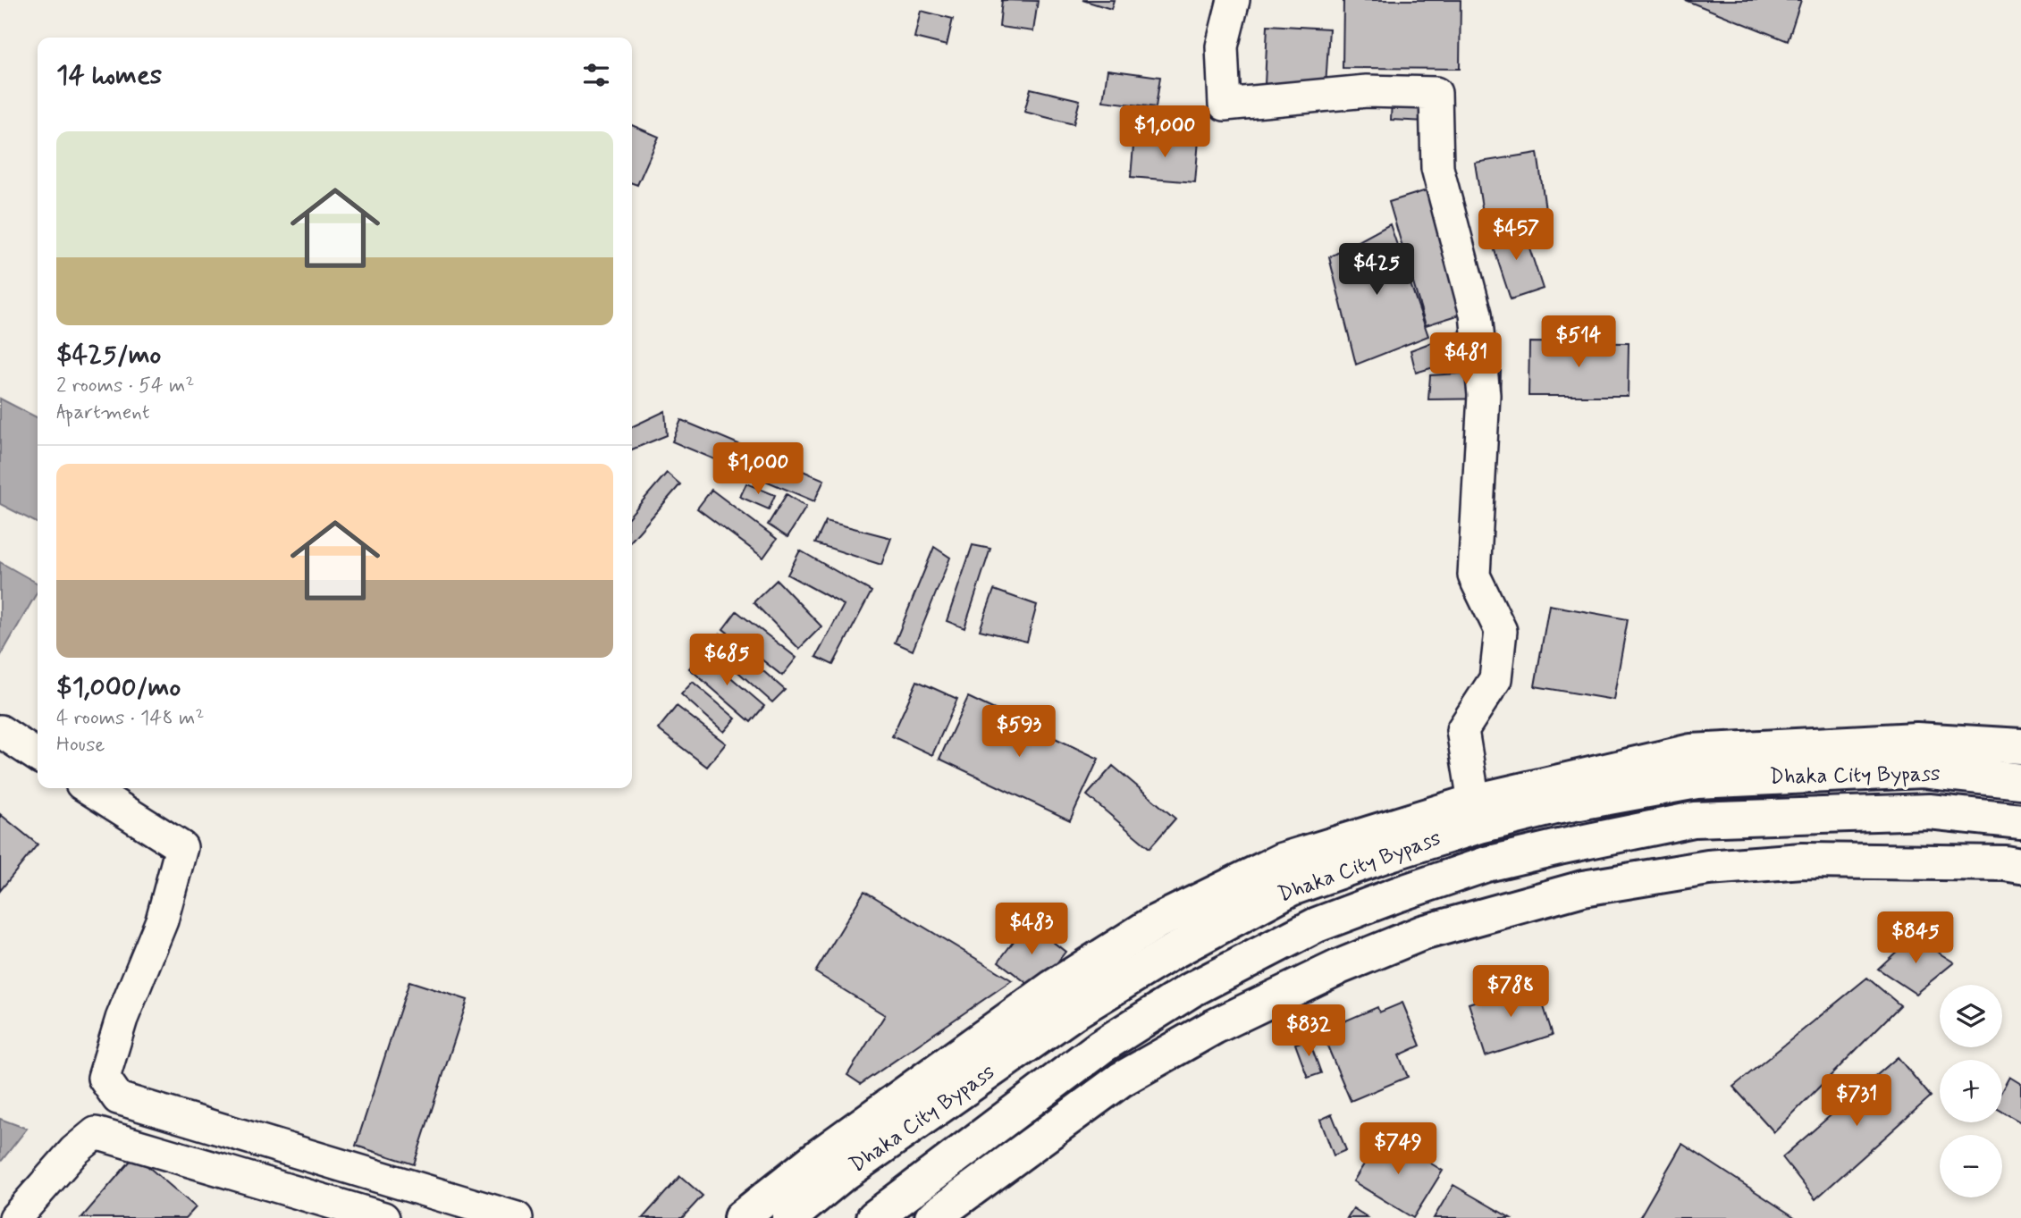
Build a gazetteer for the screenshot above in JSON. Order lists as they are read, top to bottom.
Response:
{
  "streets": {
    "main road": ["Dhaka City Bypass"]
  },
  "page": {
    "heading": "14 homes",
    "price": [
      "$1,000",
      "$457",
      "$425",
      "$514",
      "$481",
      "$1,000",
      "$685",
      "$593",
      "$483",
      "$845",
      "$788",
      "$832",
      "$731",
      "$749"
    ],
    "list": [
      {
        "name": "$425/mo",
        "note": "2 rooms · 54 m² · Apartment"
      },
      {
        "name": "$1,000/mo",
        "note": "4 rooms · 148 m² · House"
      }
    ],
    "map_buttons": ["+", "−"]
  }
}
